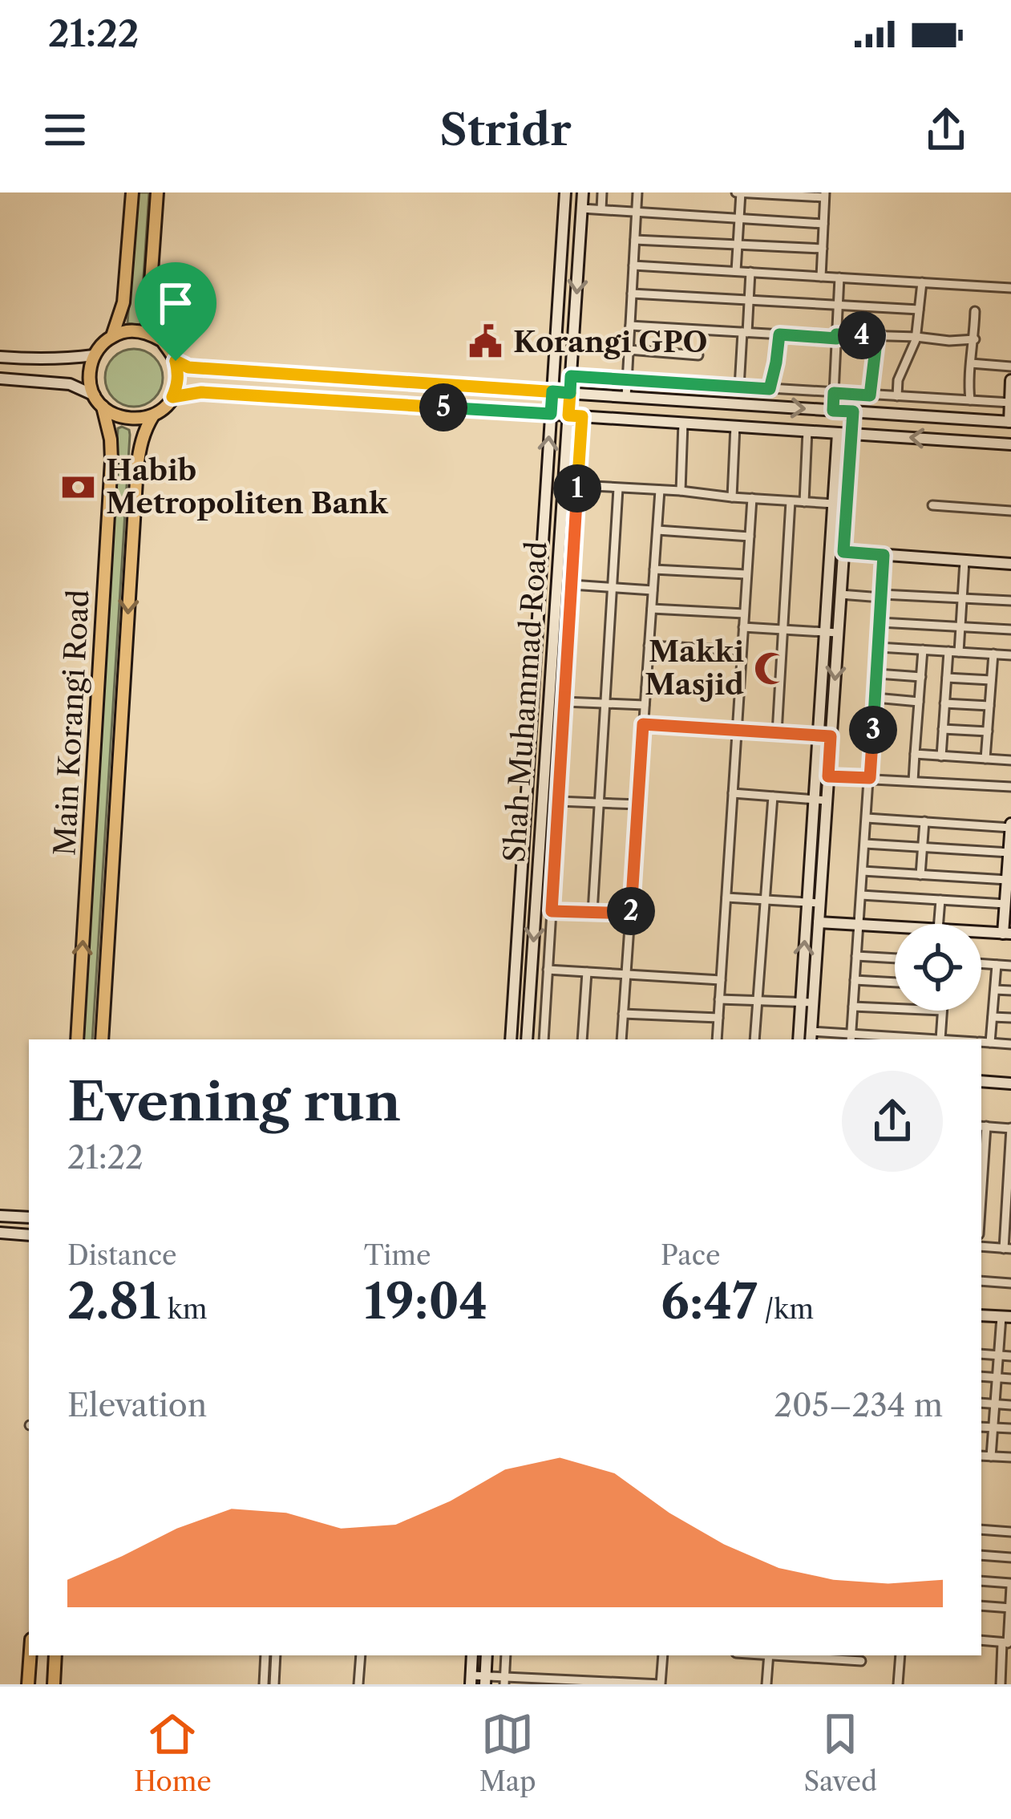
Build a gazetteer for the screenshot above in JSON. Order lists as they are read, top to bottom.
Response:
{
  "streets": {
    "main road": ["Main Korangi Road"],
    "street": ["Shah Muhammad Road"]
  },
  "places": {
    "public building": ["Korangi GPO"],
    "bank": ["Habib Metropoliten Bank"],
    "mosque": ["Makki Masjid"]
  },
  "page": {
    "status": "21:22",
    "header": "Stridr",
    "pins": [
      "4",
      "5",
      "1",
      "3",
      "2"
    ],
    "heading": ["Evening run", "21:22"],
    "stats": [
      ["Distance", "2.81 km"],
      ["Time", "19:04"],
      ["Pace", "6:47 /km"]
    ],
    "chart": ["Elevation", "205–234 m"],
    "tabs": ["Home", "Map", "Saved"]
  }
}
